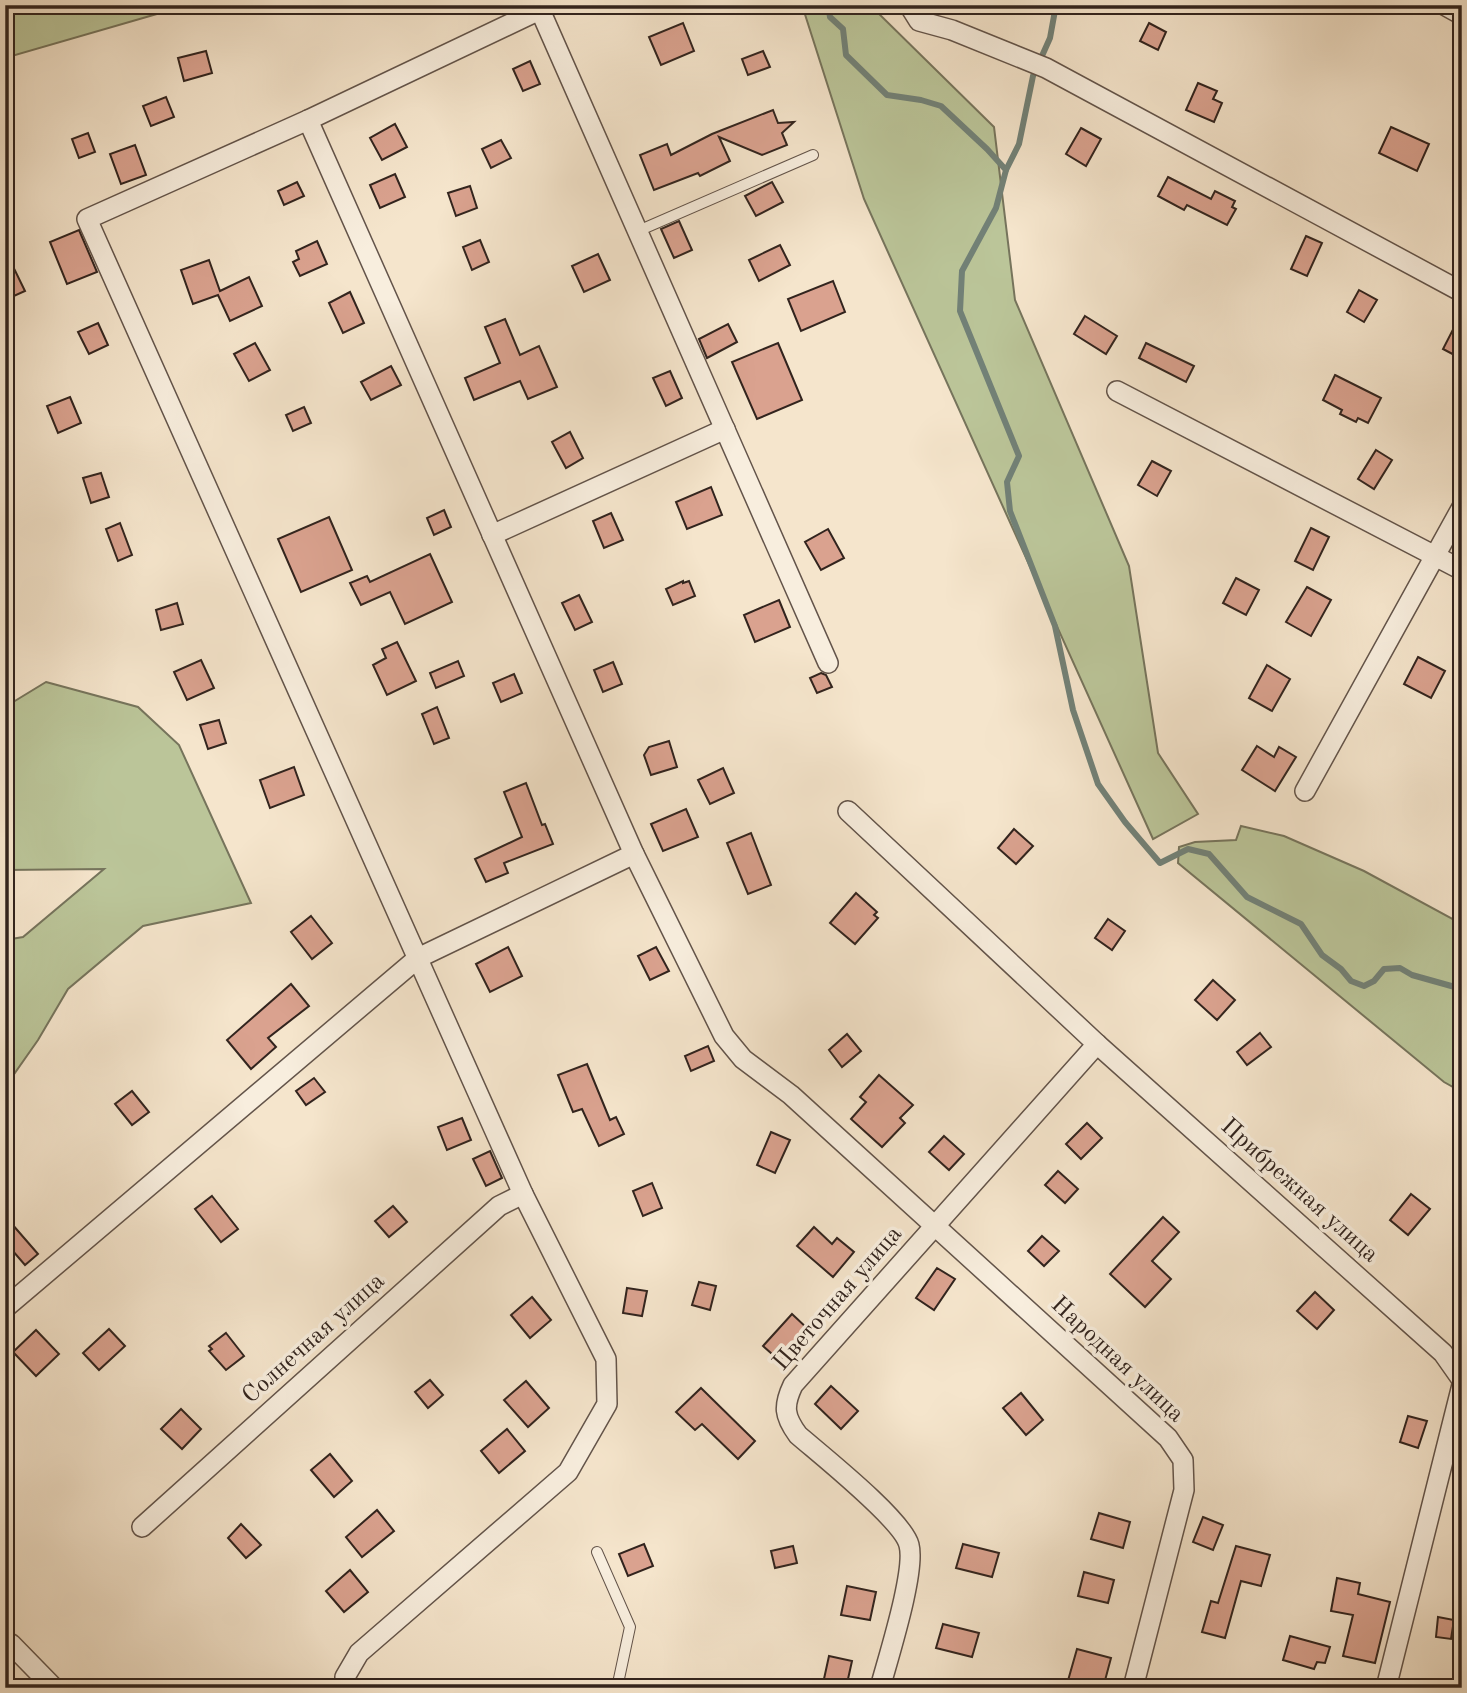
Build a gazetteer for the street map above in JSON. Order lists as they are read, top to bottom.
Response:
{
  "streets": {
    "street": [
      "Прибрежная улица",
      "Цветочная улица",
      "Солнечная улица",
      "Народная улица"
    ]
  },
  "crossings": [
    ["Прибрежная улица", "Цветочная улица"],
    ["Цветочная улица", "Народная улица"]
  ]
}
